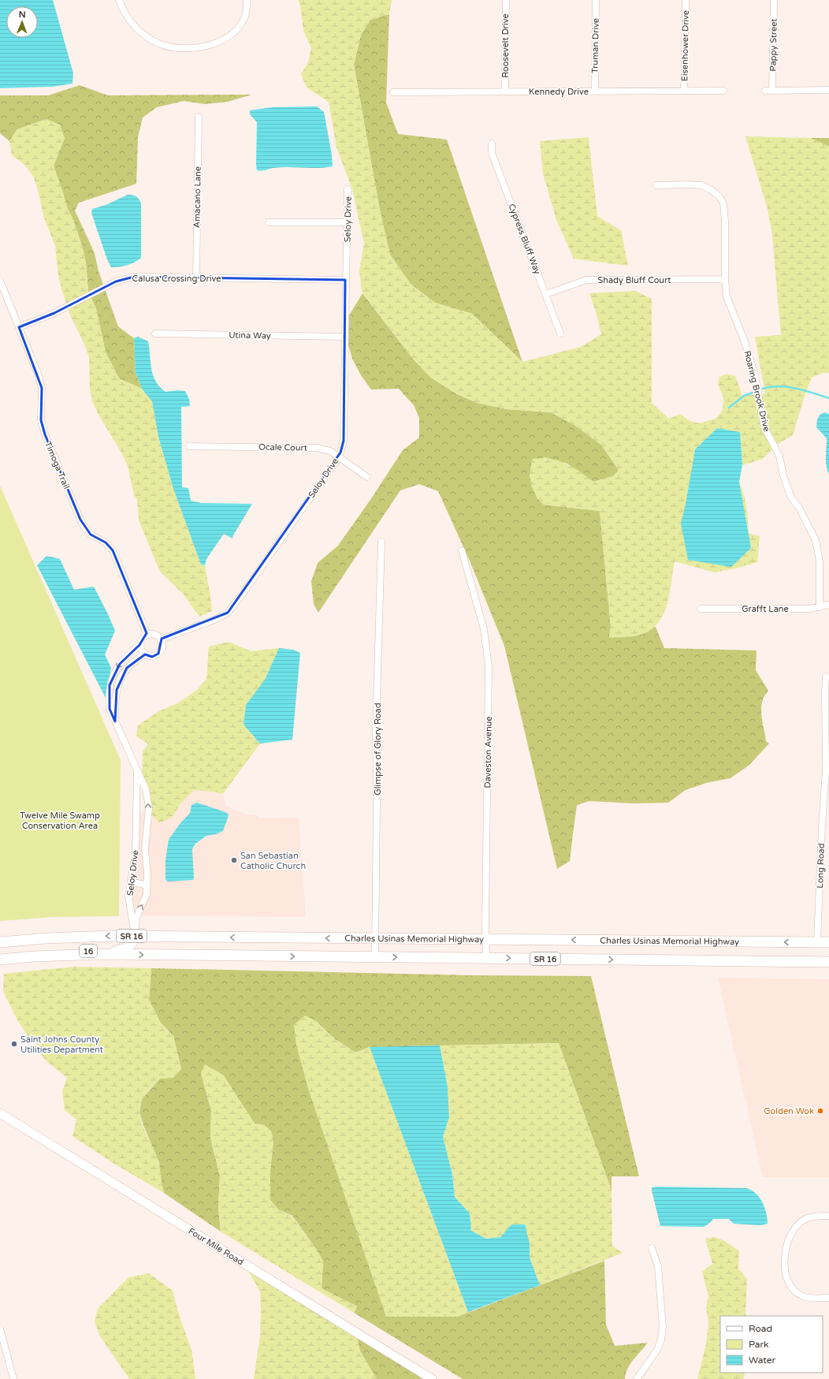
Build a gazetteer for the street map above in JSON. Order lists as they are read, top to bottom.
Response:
{
  "streets": {
    "highway": ["SR 16", "Charles Usinas Memorial Highway", "16"],
    "main road": ["Four Mile Road"],
    "street": [
      "Pappy Street",
      "Roosevelt Drive",
      "Truman Drive",
      "Eisenhower Drive",
      "Kennedy Drive",
      "Amacano Lane",
      "Seloy Drive",
      "Cypress Bluff Way",
      "Calusa Crossing Drive",
      "Shady Bluff Court",
      "Utina Way",
      "Roaring Brook Drive",
      "Ocale Court",
      "Timoga Trail",
      "Grafft Lane",
      "Glimpse of Glory Road",
      "Daveston Avenue",
      "Long Road"
    ]
  },
  "crossings": [
    ["Roosevelt Drive", "Kennedy Drive"],
    ["Truman Drive", "Kennedy Drive"],
    ["Eisenhower Drive", "Kennedy Drive"],
    ["Amacano Lane", "Calusa Crossing Drive"],
    ["Seloy Drive", "Calusa Crossing Drive"],
    ["Seloy Drive", "Utina Way"],
    ["Seloy Drive", "Ocale Court"],
    ["Seloy Drive", "Timoga Trail"],
    ["Seloy Drive", "Charles Usinas Memorial Highway"],
    ["Seloy Drive", "16"],
    ["Cypress Bluff Way", "Shady Bluff Court"],
    ["Calusa Crossing Drive", "Timoga Trail"],
    ["Shady Bluff Court", "Roaring Brook Drive"],
    ["Roaring Brook Drive", "Grafft Lane"],
    ["Glimpse of Glory Road", "Charles Usinas Memorial Highway"],
    ["Daveston Avenue", "Charles Usinas Memorial Highway"],
    ["Long Road", "Charles Usinas Memorial Highway"],
    ["Charles Usinas Memorial Highway", "16"]
  ],
  "parks": ["Twelve Mile Swamp Conservation Area"],
  "places": ["San Sebastian Catholic Church", "Saint Johns County Utilities Department", "Golden Wok"],
  "legend": ["Road", "Park", "Water"],
  "north": "top"
}
